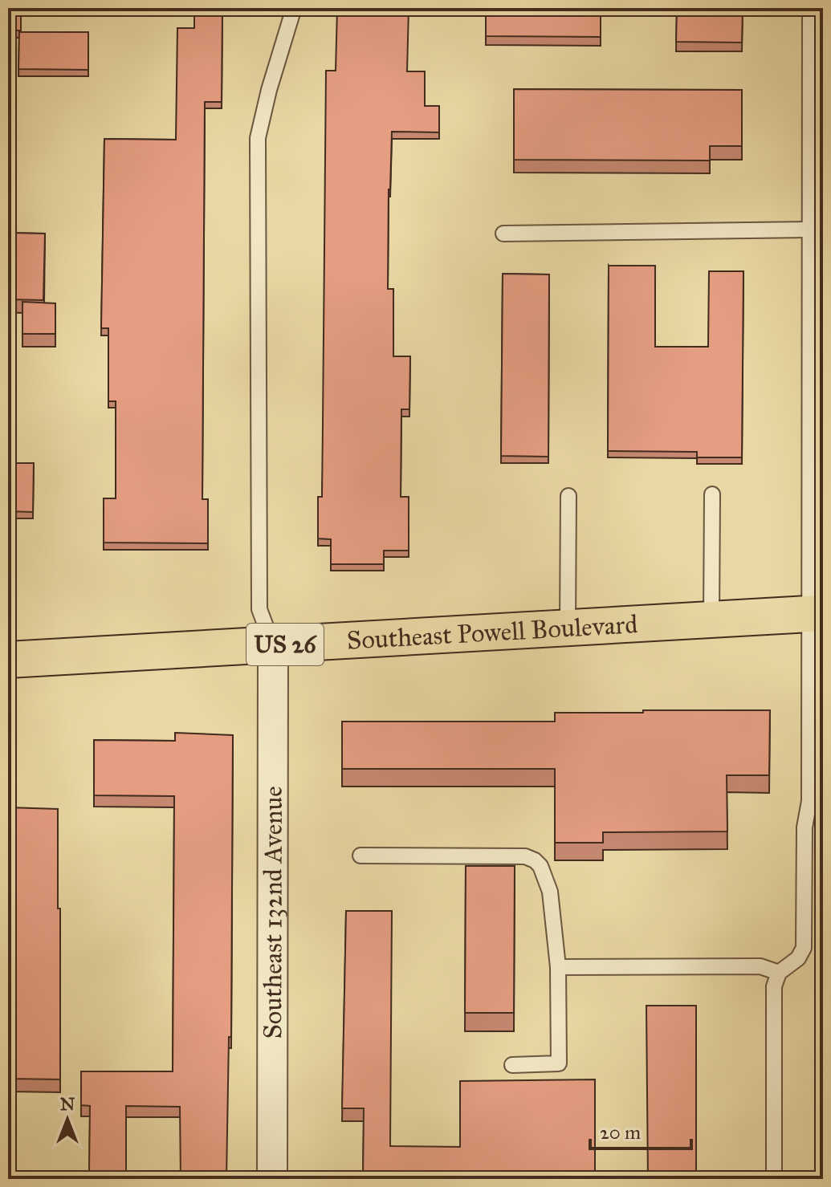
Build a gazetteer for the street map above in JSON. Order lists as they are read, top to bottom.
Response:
{
  "streets": {
    "main road": ["Southeast Powell Boulevard", "US 26"],
    "street": ["Southeast 132nd Avenue"]
  },
  "crossings": [
    ["Southeast Powell Boulevard", "Southeast 132nd Avenue"]
  ],
  "scale_bar": "20 m",
  "north": "top"
}
